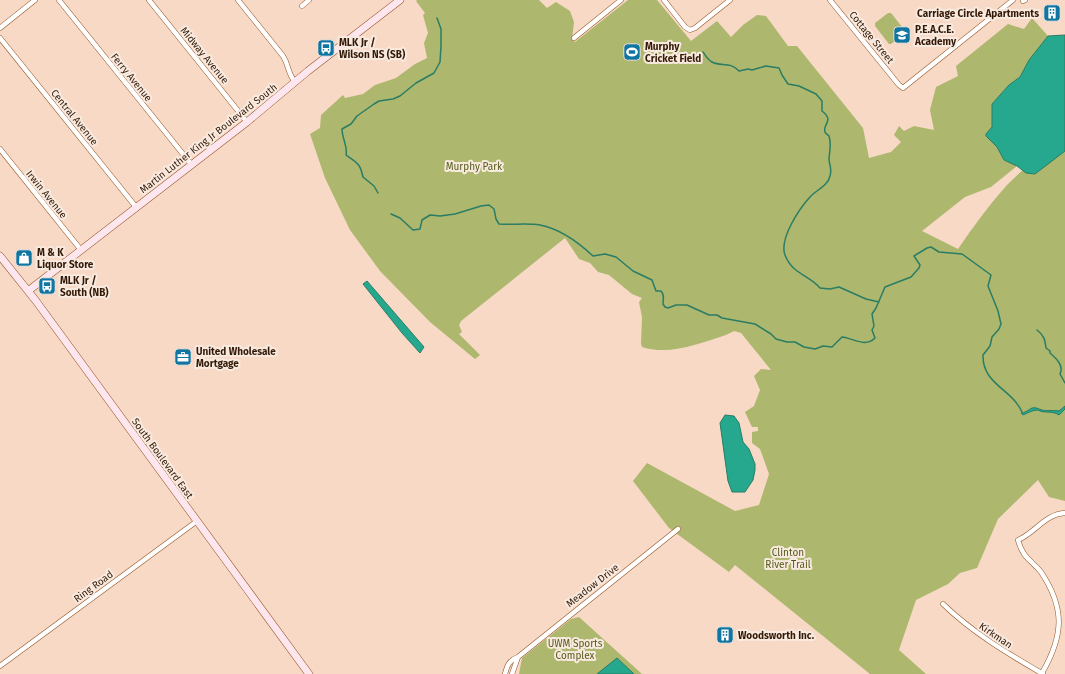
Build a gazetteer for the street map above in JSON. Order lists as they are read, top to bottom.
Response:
{
  "streets": {
    "street": [
      "Cottage Street",
      "Midway Avenue",
      "Ferry Avenue",
      "Central Avenue",
      "Martin Luther King Jr Boulevard South",
      "Irwin Avenue",
      "South Boulevard East",
      "Meadow Drive",
      "Ring Road",
      "Kirkman"
    ]
  },
  "crossings": [
    ["Midway Avenue", "Martin Luther King Jr Boulevard South"],
    ["Ferry Avenue", "Martin Luther King Jr Boulevard South"],
    ["Central Avenue", "Martin Luther King Jr Boulevard South"],
    ["Martin Luther King Jr Boulevard South", "Irwin Avenue"],
    ["Martin Luther King Jr Boulevard South", "South Boulevard East"],
    ["South Boulevard East", "Ring Road"]
  ],
  "parks": ["Murphy Park", "Clinton River Trail", "UWM Sports Complex"],
  "places": {
    "building": ["Carriage Circle Apartments", "Woodsworth Inc."],
    "school or university": ["P.E.A.C.E. Academy"],
    "bus stop": ["MLK Jr / Wilson NS (SB)", "MLK Jr / South (NB)"],
    "sports": ["Murphy Cricket Field"],
    "shop": ["M & K Liquor Store"],
    "office": ["United Wholesale Mortgage"]
  }
}
